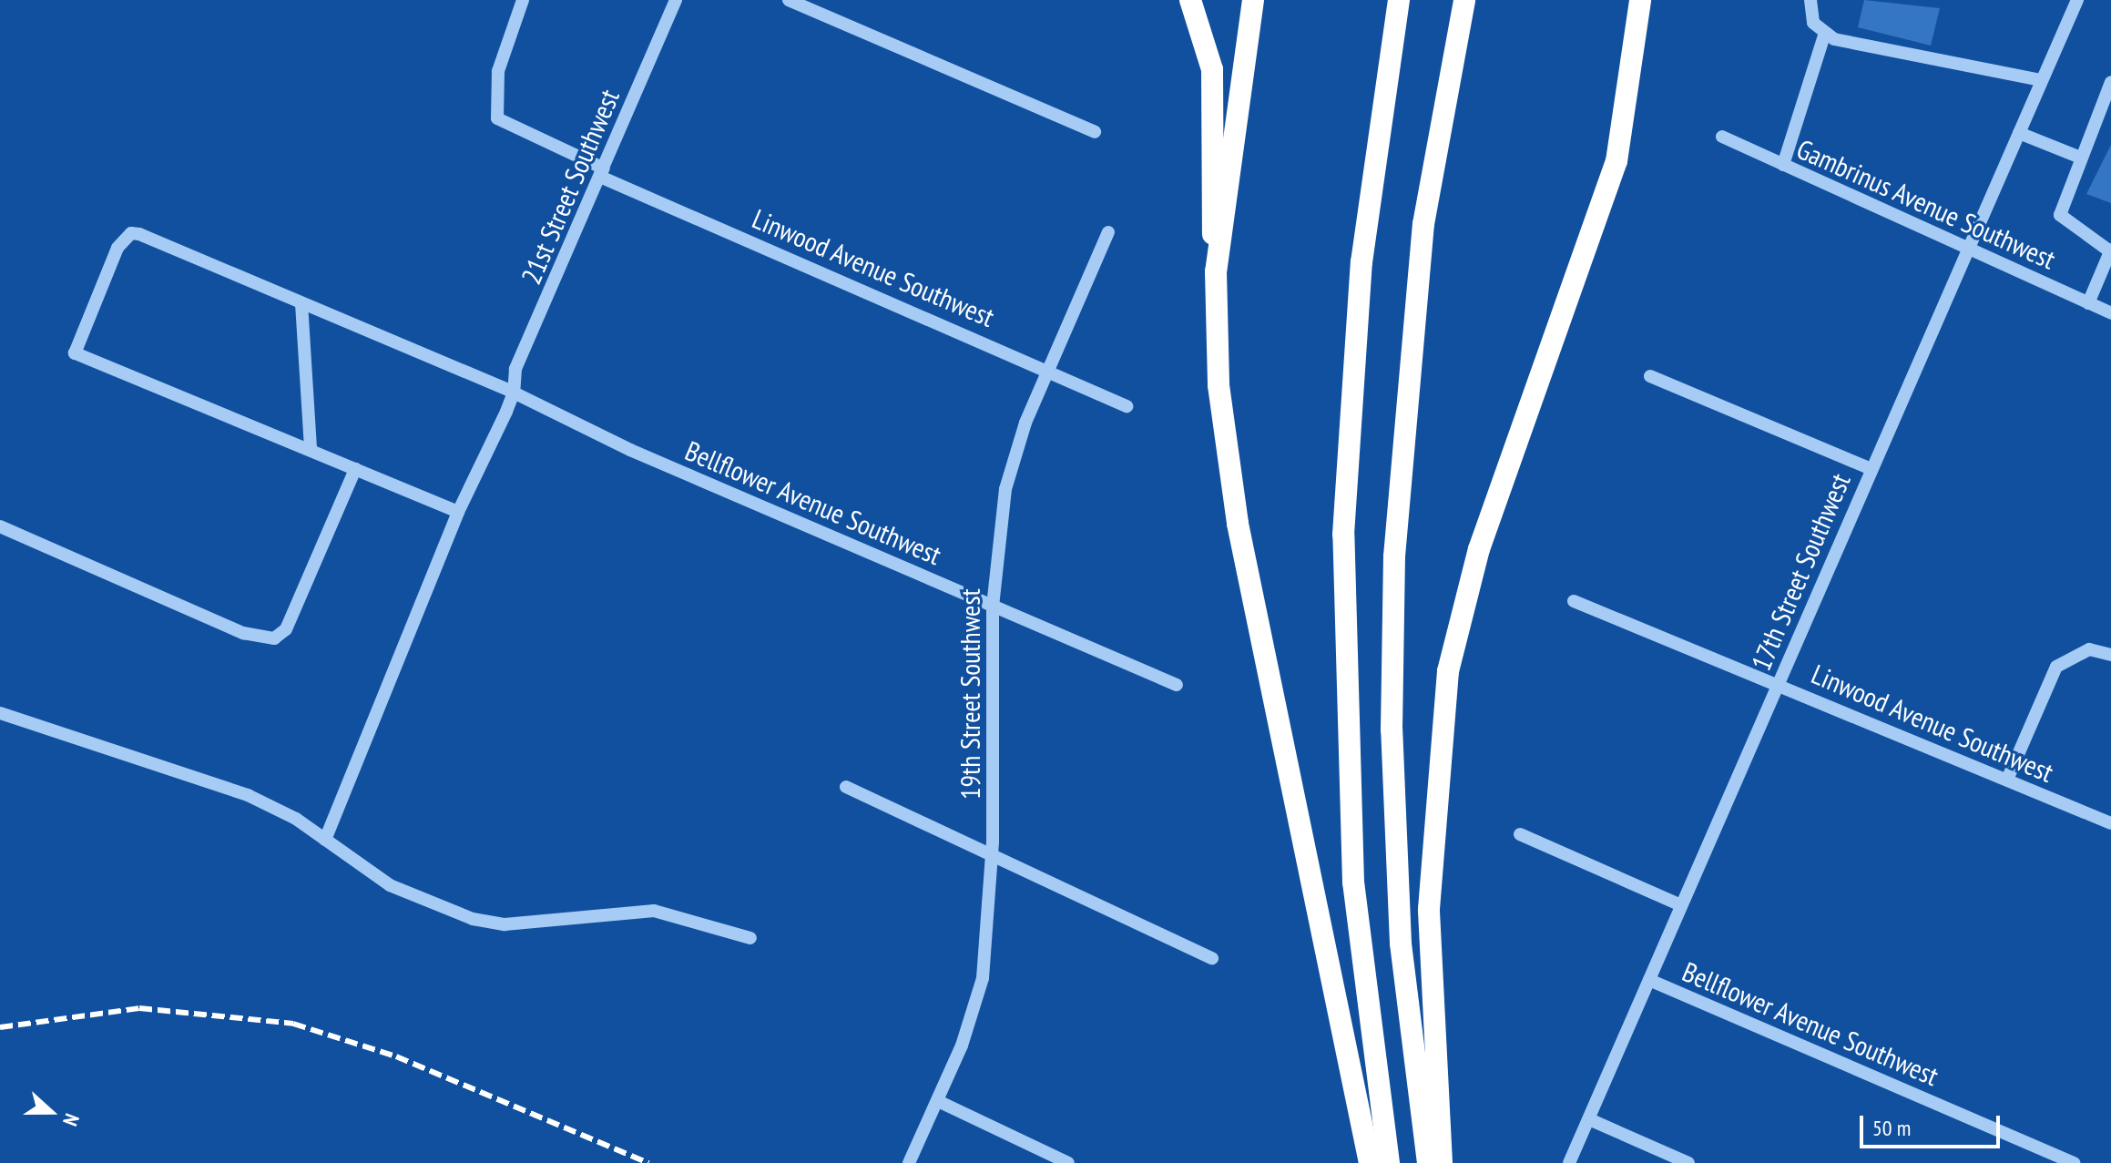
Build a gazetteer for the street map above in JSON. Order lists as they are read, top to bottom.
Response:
{
  "streets": {
    "street": [
      "21st Street Southwest",
      "Gambrinus Avenue Southwest",
      "Linwood Avenue Southwest",
      "Bellflower Avenue Southwest",
      "17th Street Southwest",
      "19th Street Southwest"
    ]
  },
  "crossings": [
    ["21st Street Southwest", "Linwood Avenue Southwest"],
    ["21st Street Southwest", "Bellflower Avenue Southwest"],
    ["Gambrinus Avenue Southwest", "17th Street Southwest"],
    ["Linwood Avenue Southwest", "17th Street Southwest"],
    ["Linwood Avenue Southwest", "19th Street Southwest"],
    ["Bellflower Avenue Southwest", "17th Street Southwest"],
    ["Bellflower Avenue Southwest", "19th Street Southwest"]
  ],
  "scale_bar": "50 m",
  "north": "right"
}
